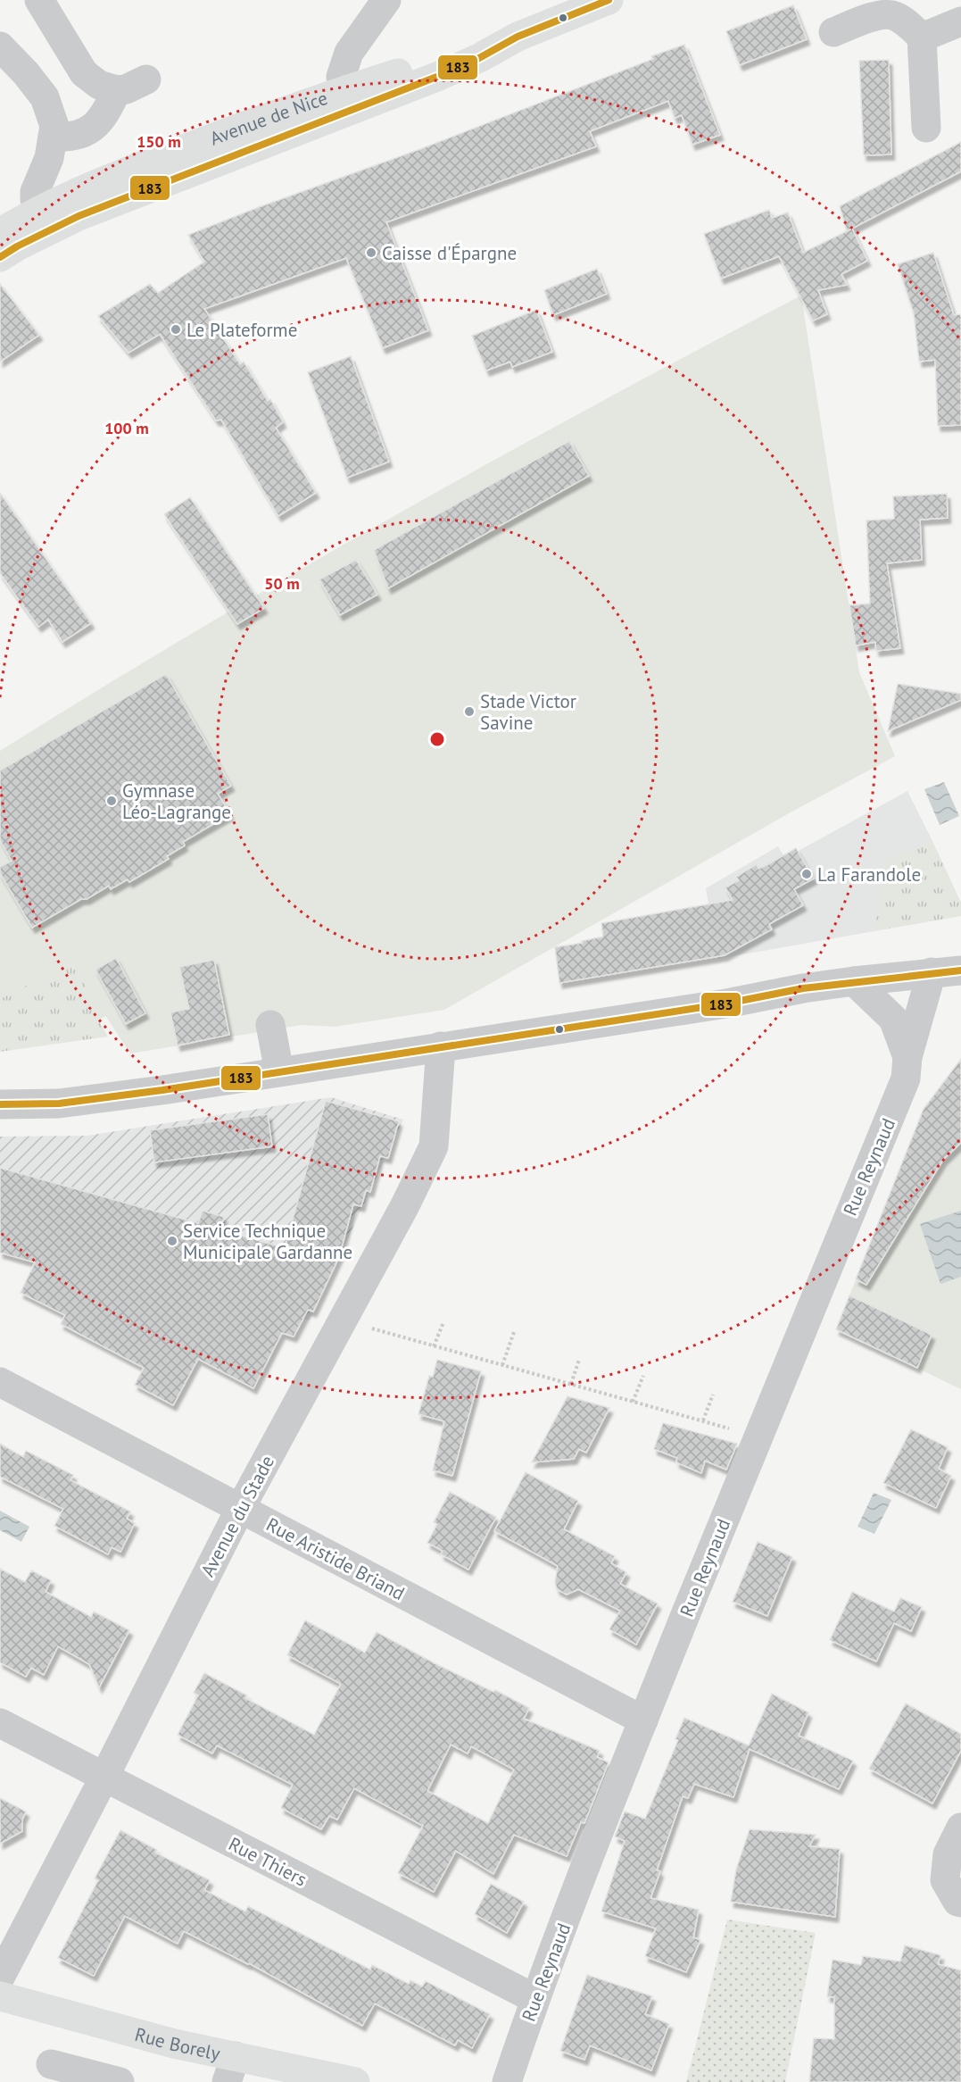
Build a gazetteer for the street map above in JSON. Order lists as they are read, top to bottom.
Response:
{
  "streets": {
    "main road": ["Avenue de Nice", "Rue Borely"],
    "street": [
      "Rue Reynaud",
      "Avenue du Stade",
      "Rue Aristide Briand",
      "Rue Thiers"
    ]
  },
  "crossings": [
    ["Rue Reynaud", "Rue Aristide Briand"],
    ["Rue Reynaud", "Rue Thiers"],
    ["Avenue du Stade", "Rue Aristide Briand"],
    ["Avenue du Stade", "Rue Thiers"]
  ],
  "places": [
    "Caisse d'Épargne",
    "Le Plateforme",
    "Stade Victor Savine",
    "Gymnase Léo-Lagrange",
    "La Farandole",
    "Service Technique Municipale Gardanne"
  ],
  "lines": ["transit line 183"],
  "rings": ["150 m", "100 m", "50 m"]
}
